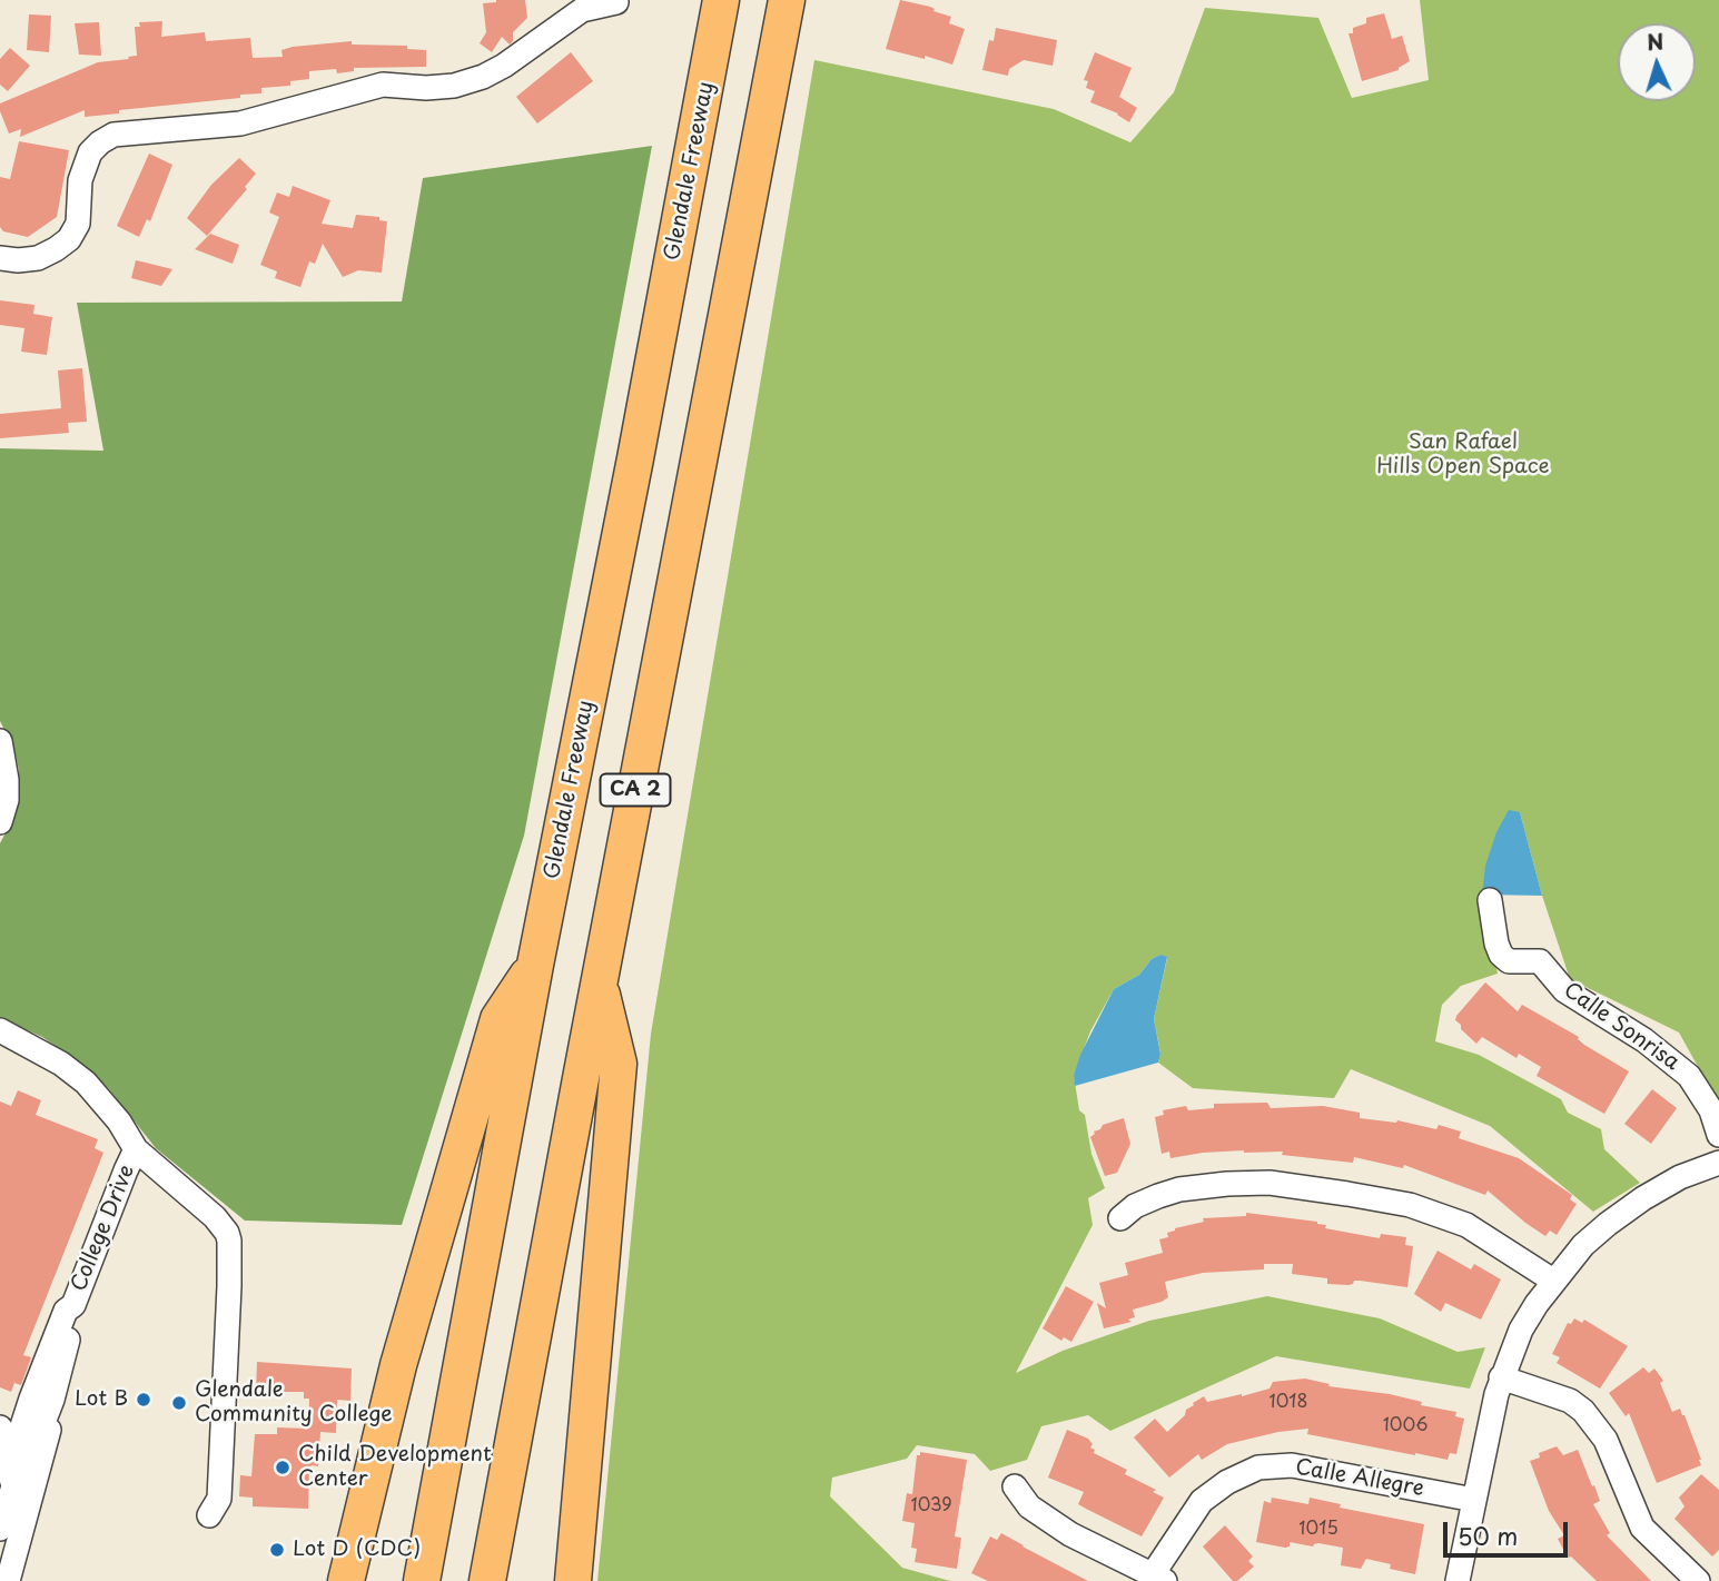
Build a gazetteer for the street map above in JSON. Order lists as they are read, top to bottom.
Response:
{
  "streets": {
    "highway": ["Glendale Freeway", "CA 2"],
    "street": ["Calle Sonrisa", "College Drive", "Calle Allegre"]
  },
  "parks": ["San Rafael Hills Open Space"],
  "places": [
    "Lot B",
    "Glendale Community College",
    "Child Development Center",
    "Lot D (CDC)"
  ],
  "house_numbers": [
    "1018",
    "1006",
    "1039",
    "1015"
  ],
  "scale_bar": "50 m",
  "north": "top"
}
